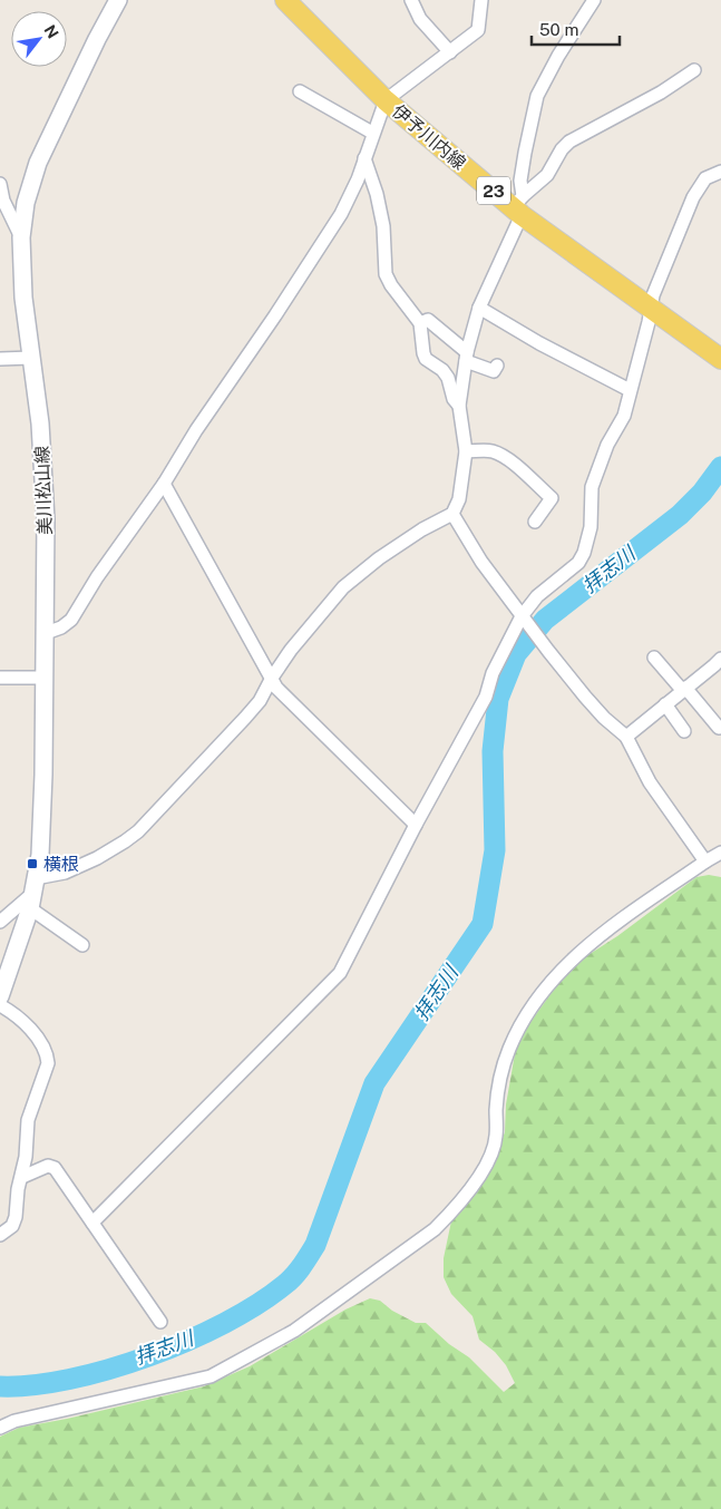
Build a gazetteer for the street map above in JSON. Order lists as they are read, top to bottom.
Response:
{
  "streets": {
    "main road": ["伊予川内線", "23", "美川松山線"]
  },
  "water": ["拝志川"],
  "places": {
    "transit": ["横根"]
  },
  "scale_bar": "50 m",
  "north": "top right"
}
